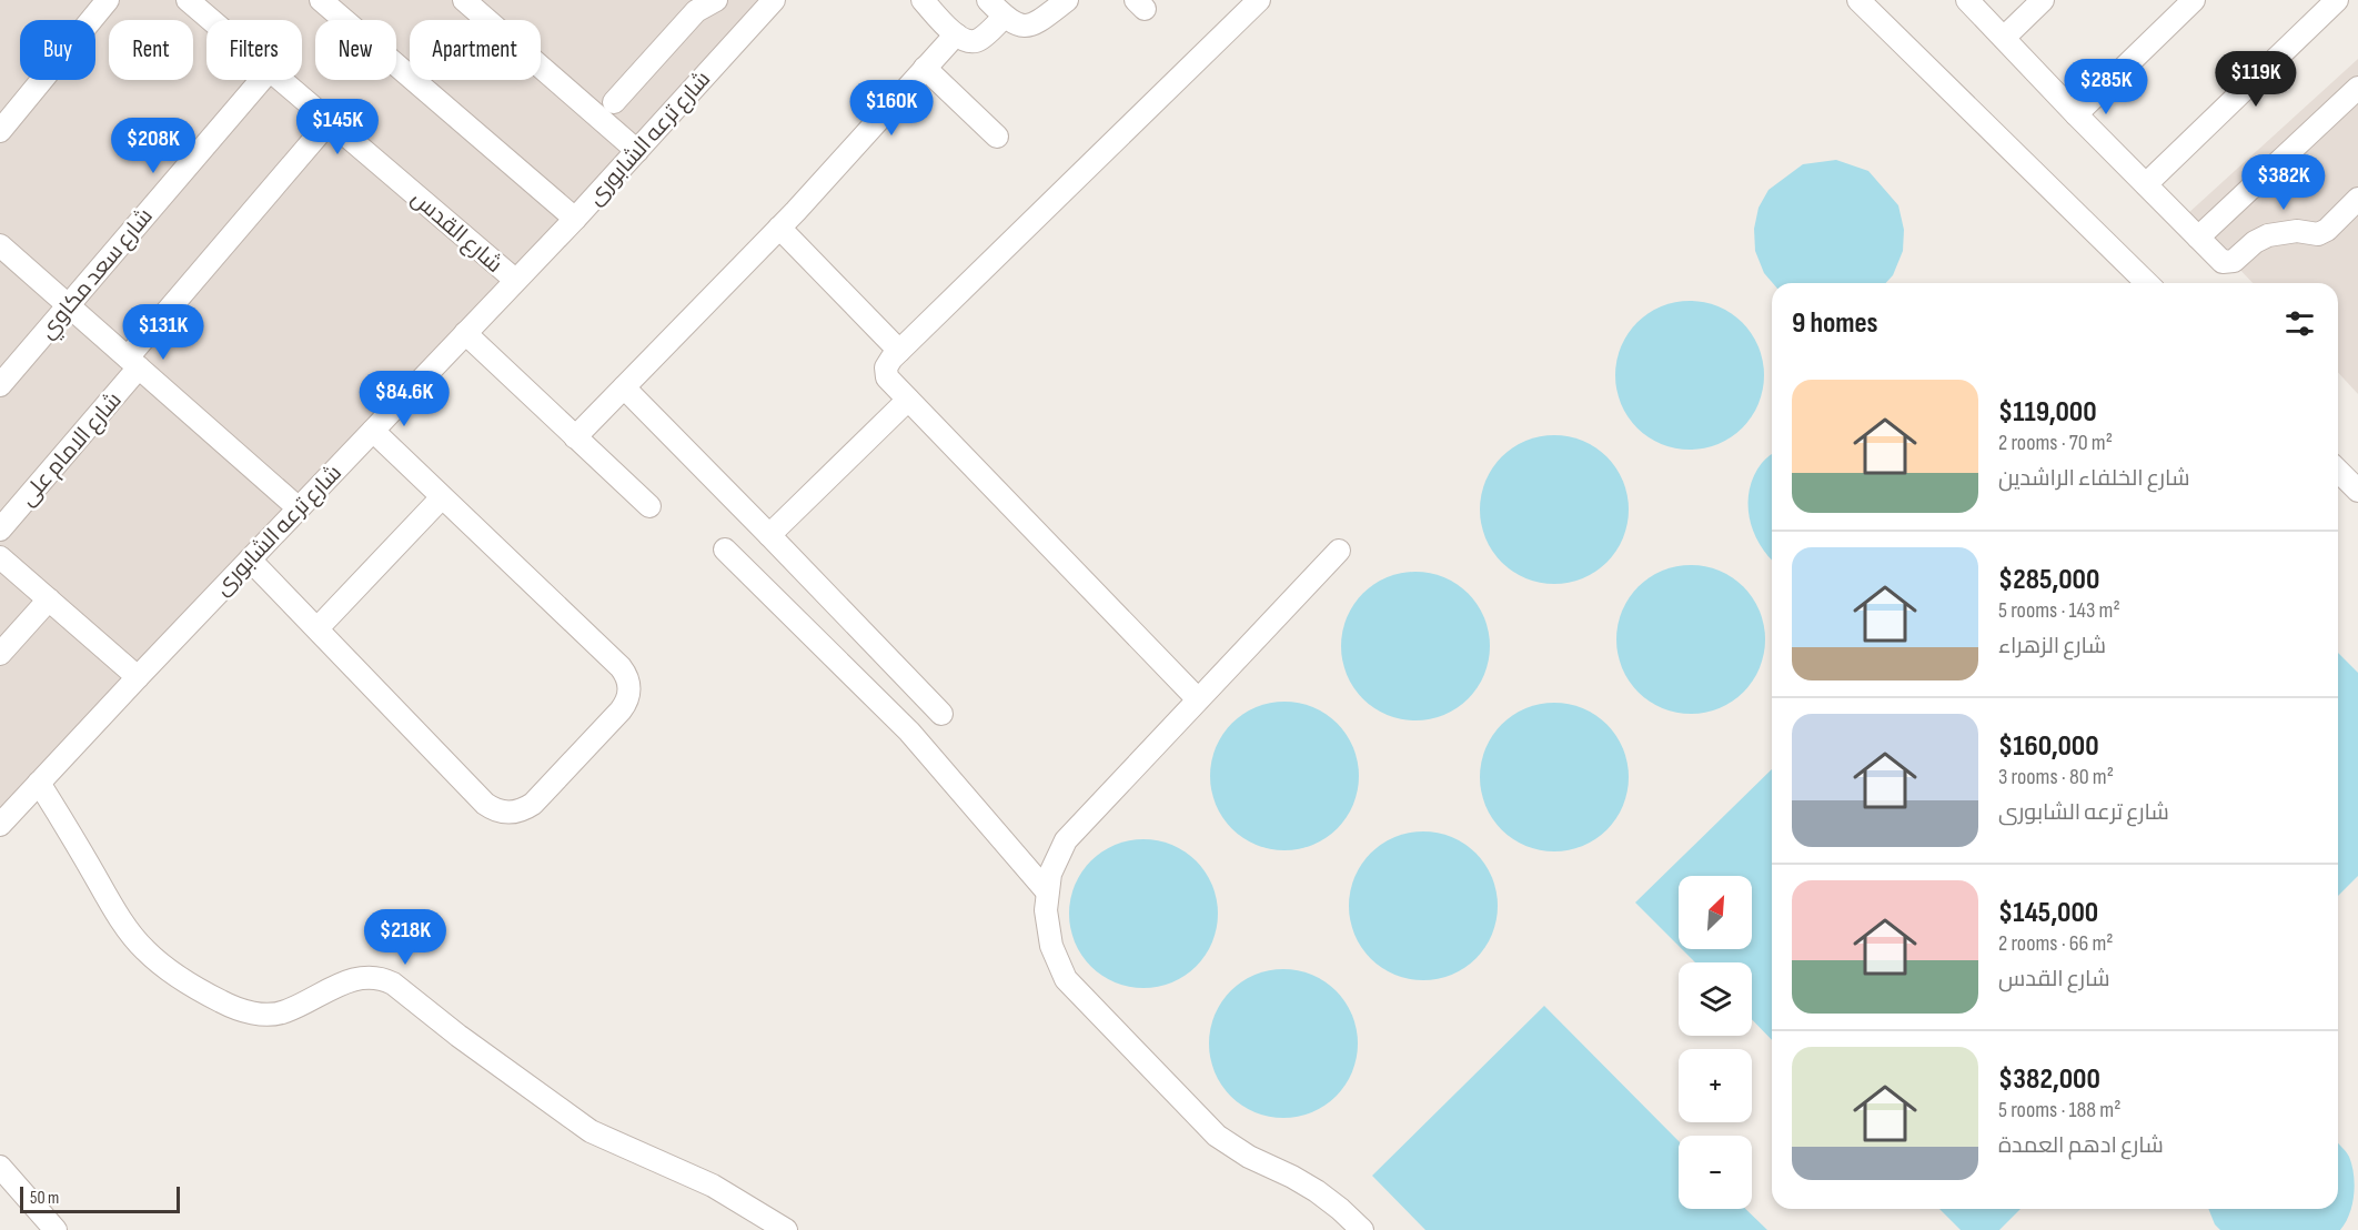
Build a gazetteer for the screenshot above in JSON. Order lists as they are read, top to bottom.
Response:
{
  "streets": {
    "street": [
      "شارع ترعه الشابورى",
      "شارع القدس",
      "شارع سعد مكاوي",
      "شارع الامام على"
    ]
  },
  "crossings": [
    ["شارع ترعه الشابورى", "شارع القدس"],
    ["شارع القدس", "شارع الامام على"]
  ],
  "scale_bar": "50 m",
  "north": "top right",
  "page": {
    "chip": [
      "Buy",
      "Rent",
      "Filters",
      "New",
      "Apartment"
    ],
    "price": [
      "$119K",
      "$285K",
      "$160K",
      "$145K",
      "$208K",
      "$382K",
      "$131K",
      "$84.6K",
      "$218K"
    ],
    "heading": "9 homes",
    "list": [
      {
        "name": "$119,000",
        "note": "2 rooms · 70 m² · شارع الخلفاء الراشدين"
      },
      {
        "name": "$285,000",
        "note": "5 rooms · 143 m² · شارع الزهراء"
      },
      {
        "name": "$160,000",
        "note": "3 rooms · 80 m² · شارع ترعه الشابورى"
      },
      {
        "name": "$145,000",
        "note": "2 rooms · 66 m² · شارع القدس"
      },
      {
        "name": "$382,000",
        "note": "5 rooms · 188 m² · شارع ادهم العمدة"
      }
    ],
    "map_buttons": ["+", "−"],
    "scale": "50 m"
  }
}
